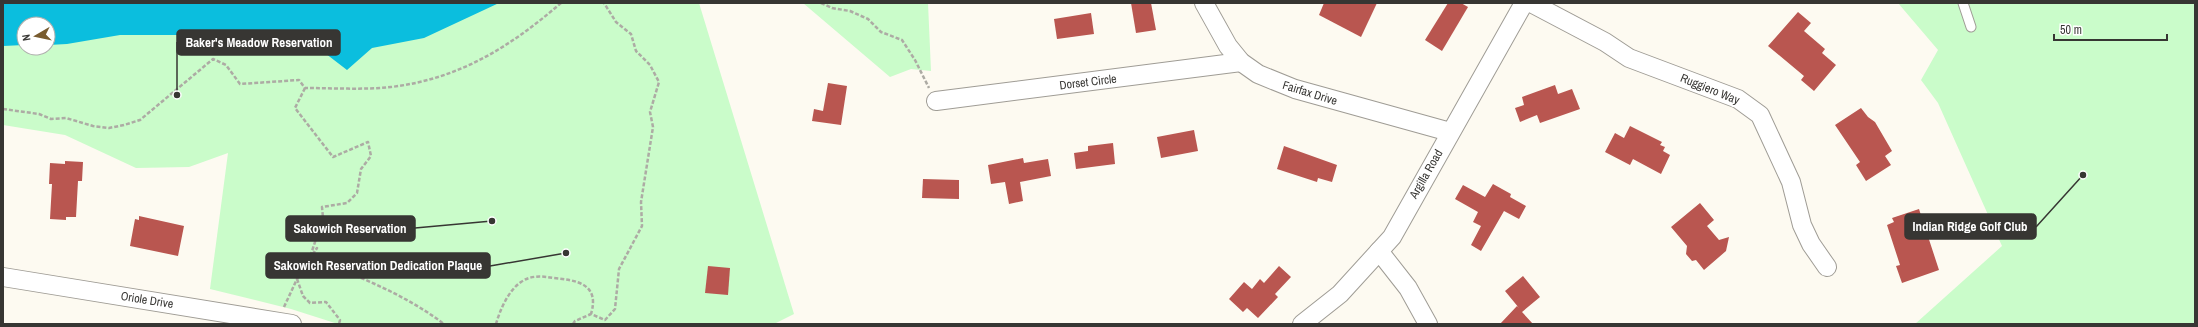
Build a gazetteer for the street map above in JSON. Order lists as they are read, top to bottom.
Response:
{
  "streets": {
    "street": [
      "Dorset Circle",
      "Ruggiero Way",
      "Fairfax Drive",
      "Argilla Road",
      "Oriole Drive"
    ]
  },
  "crossings": [
    ["Dorset Circle", "Fairfax Drive"],
    ["Fairfax Drive", "Argilla Road"]
  ],
  "places": [
    "Baker's Meadow Reservation",
    "Indian Ridge Golf Club",
    "Sakowich Reservation",
    "Sakowich Reservation Dedication Plaque"
  ],
  "scale_bar": "50 m",
  "north": "left"
}
